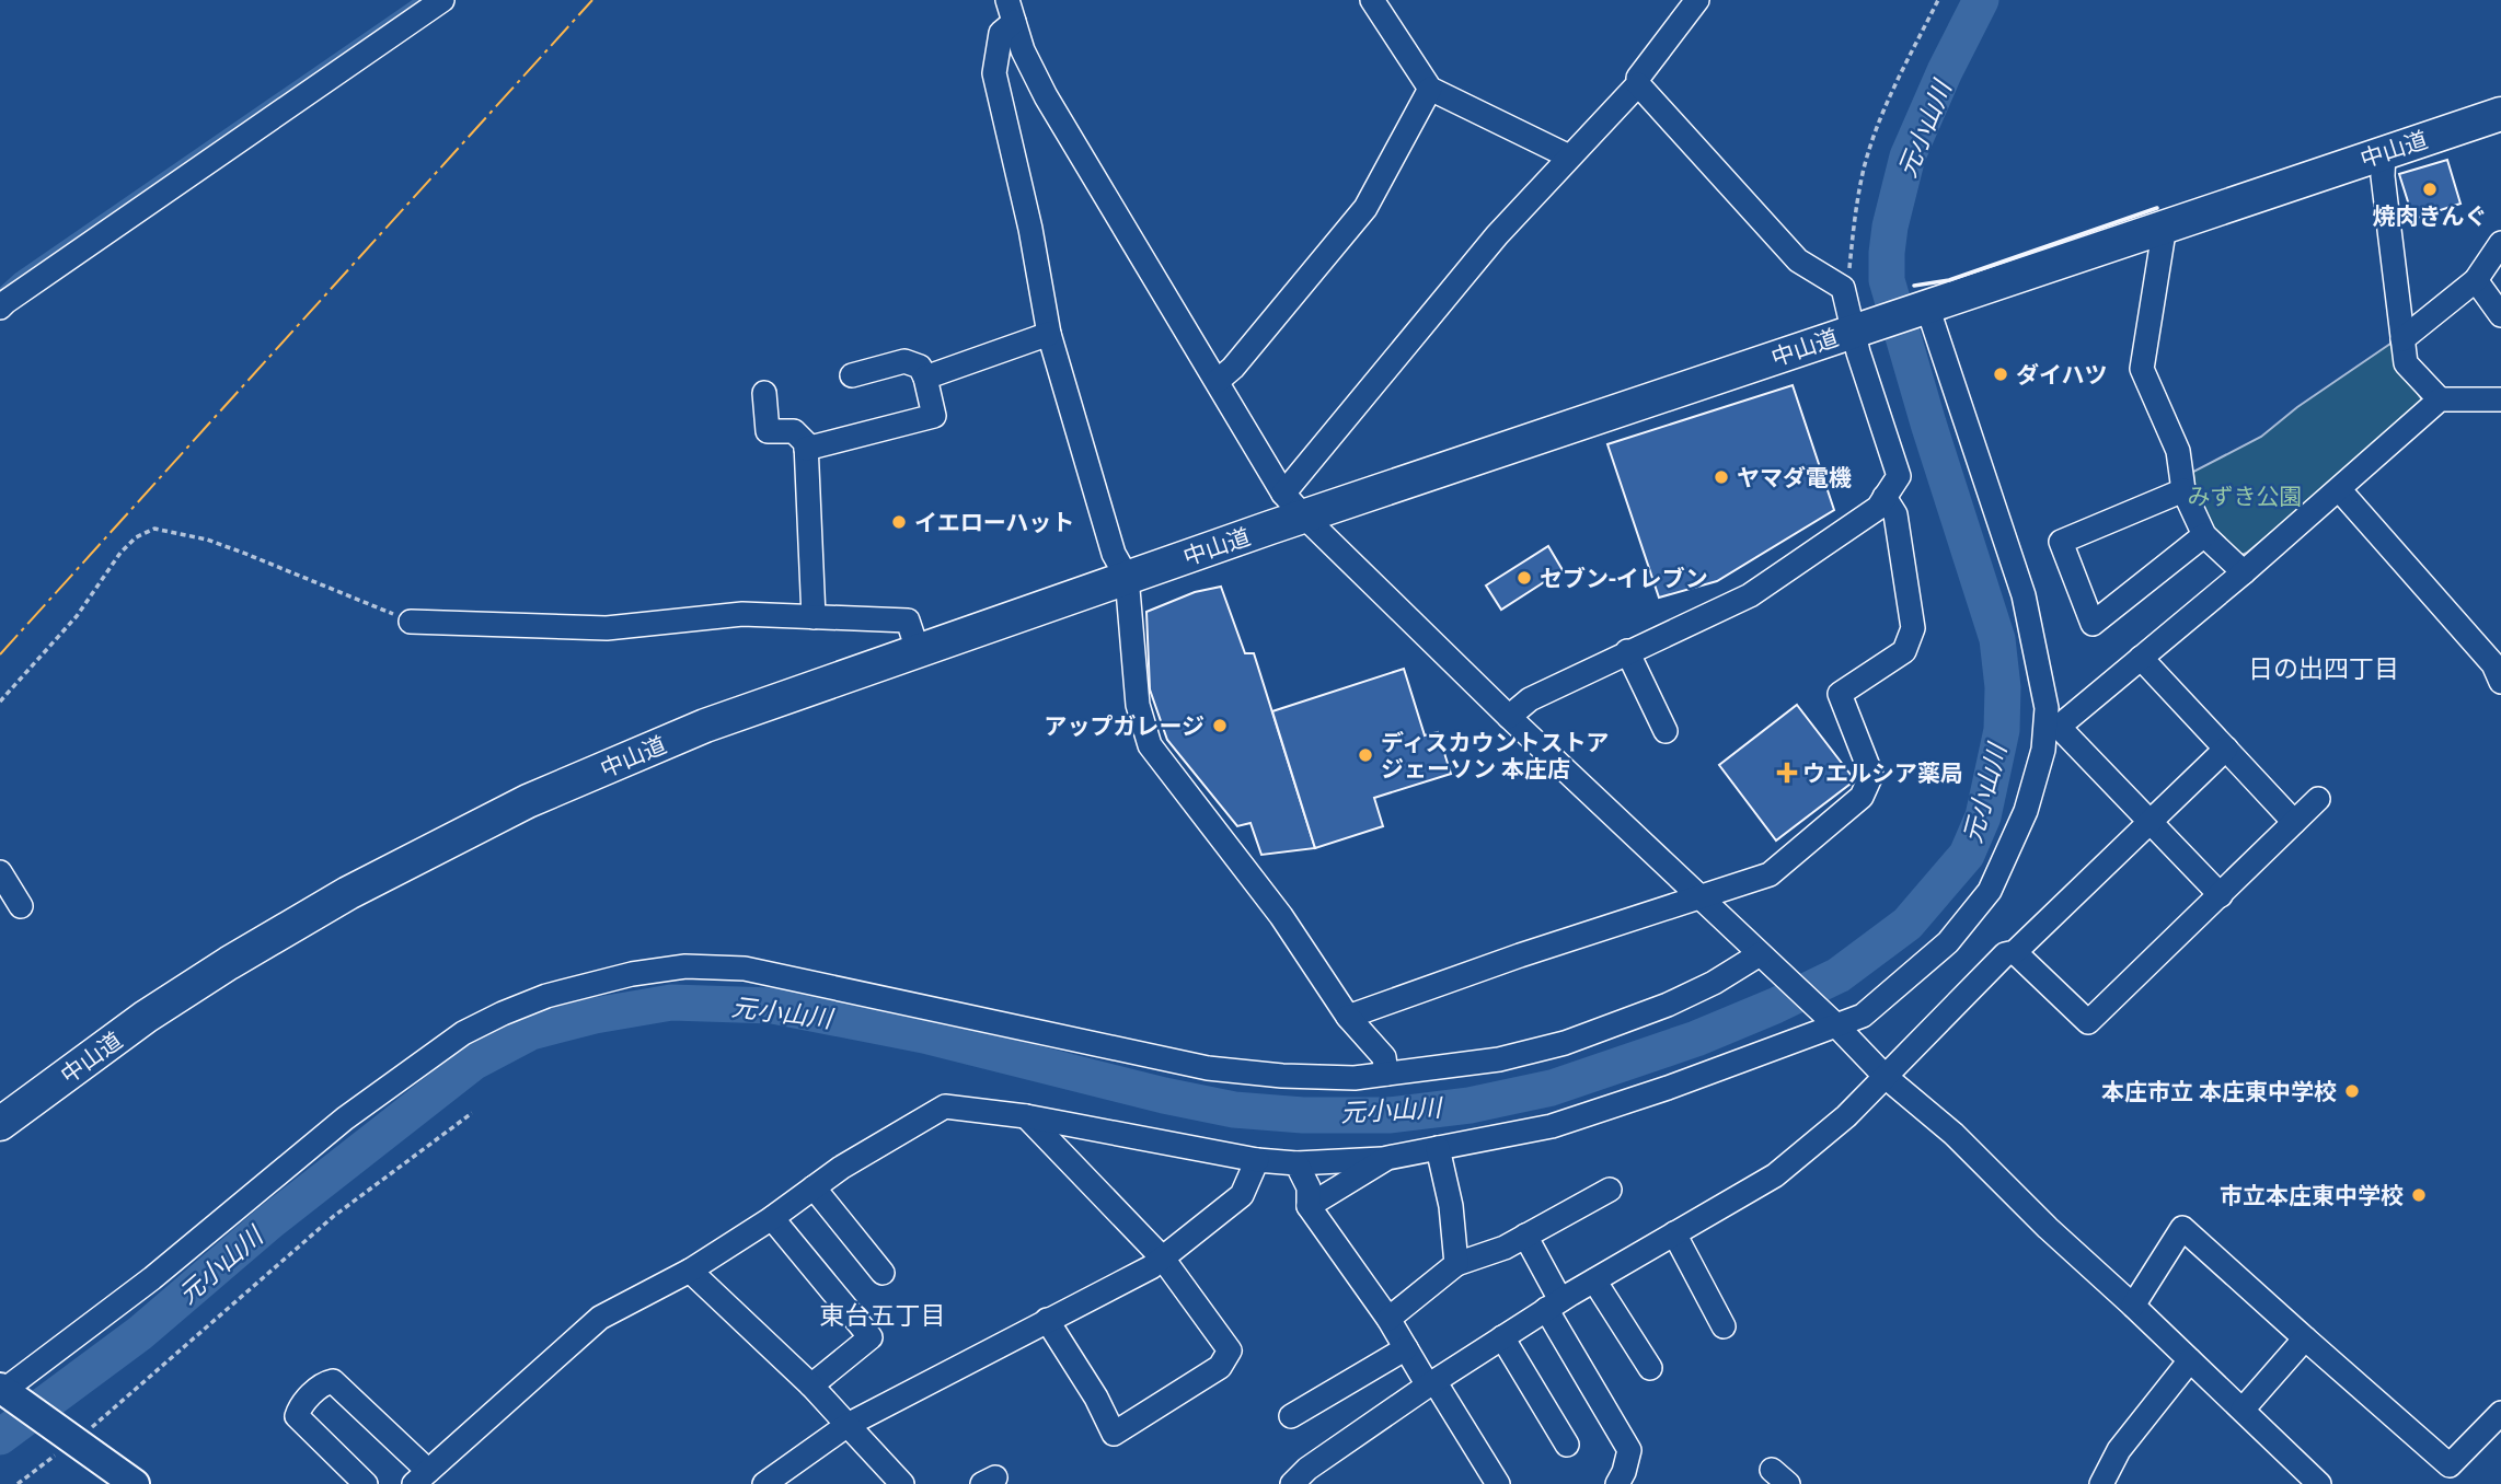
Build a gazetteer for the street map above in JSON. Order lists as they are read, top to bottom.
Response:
{
  "streets": {
    "highway": ["中山道"]
  },
  "districts": ["日の出四丁目", "東台五丁目"],
  "water": ["元小山川"],
  "parks": ["みずき公園"],
  "places": {
    "other": [
      "焼肉きんぐ",
      "ダイハツ",
      "ヤマダ電機",
      "イエローハット",
      "セブン-イレブン",
      "アップガレージ",
      "ディスカウントストア ジェーソン 本庄店",
      "本庄市立 本庄東中学校",
      "市立本庄東中学校"
    ],
    "health": ["ウエルシア薬局"]
  }
}
